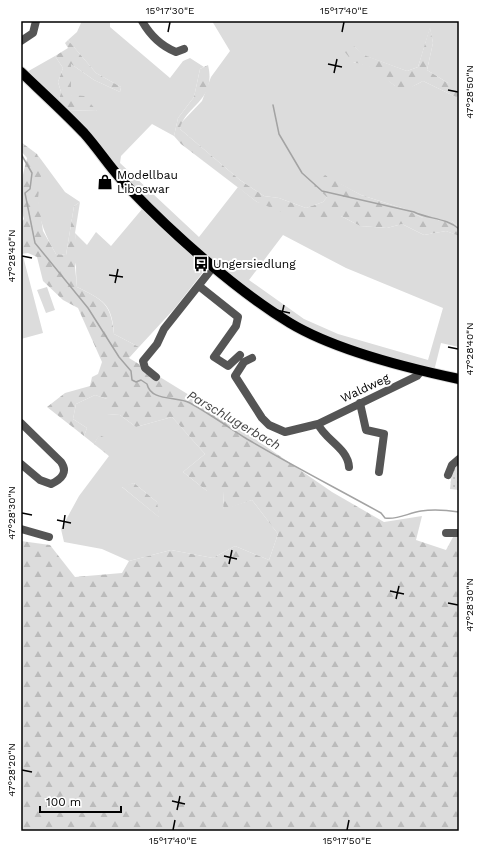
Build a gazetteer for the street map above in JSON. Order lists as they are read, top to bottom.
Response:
{
  "streets": {
    "street": ["Waldweg"]
  },
  "water": ["Parschlugerbach"],
  "places": {
    "shop": ["Modellbau Liboswar"],
    "bus stop": ["Ungersiedlung"]
  },
  "scale_bar": "100 m",
  "coordinates": [
    "15°17'30\"E",
    "15°17'40\"E",
    "47°28'50\"N",
    "47°28'40\"N",
    "47°28'30\"N",
    "47°28'20\"N",
    "15°17'50\"E"
  ]
}
